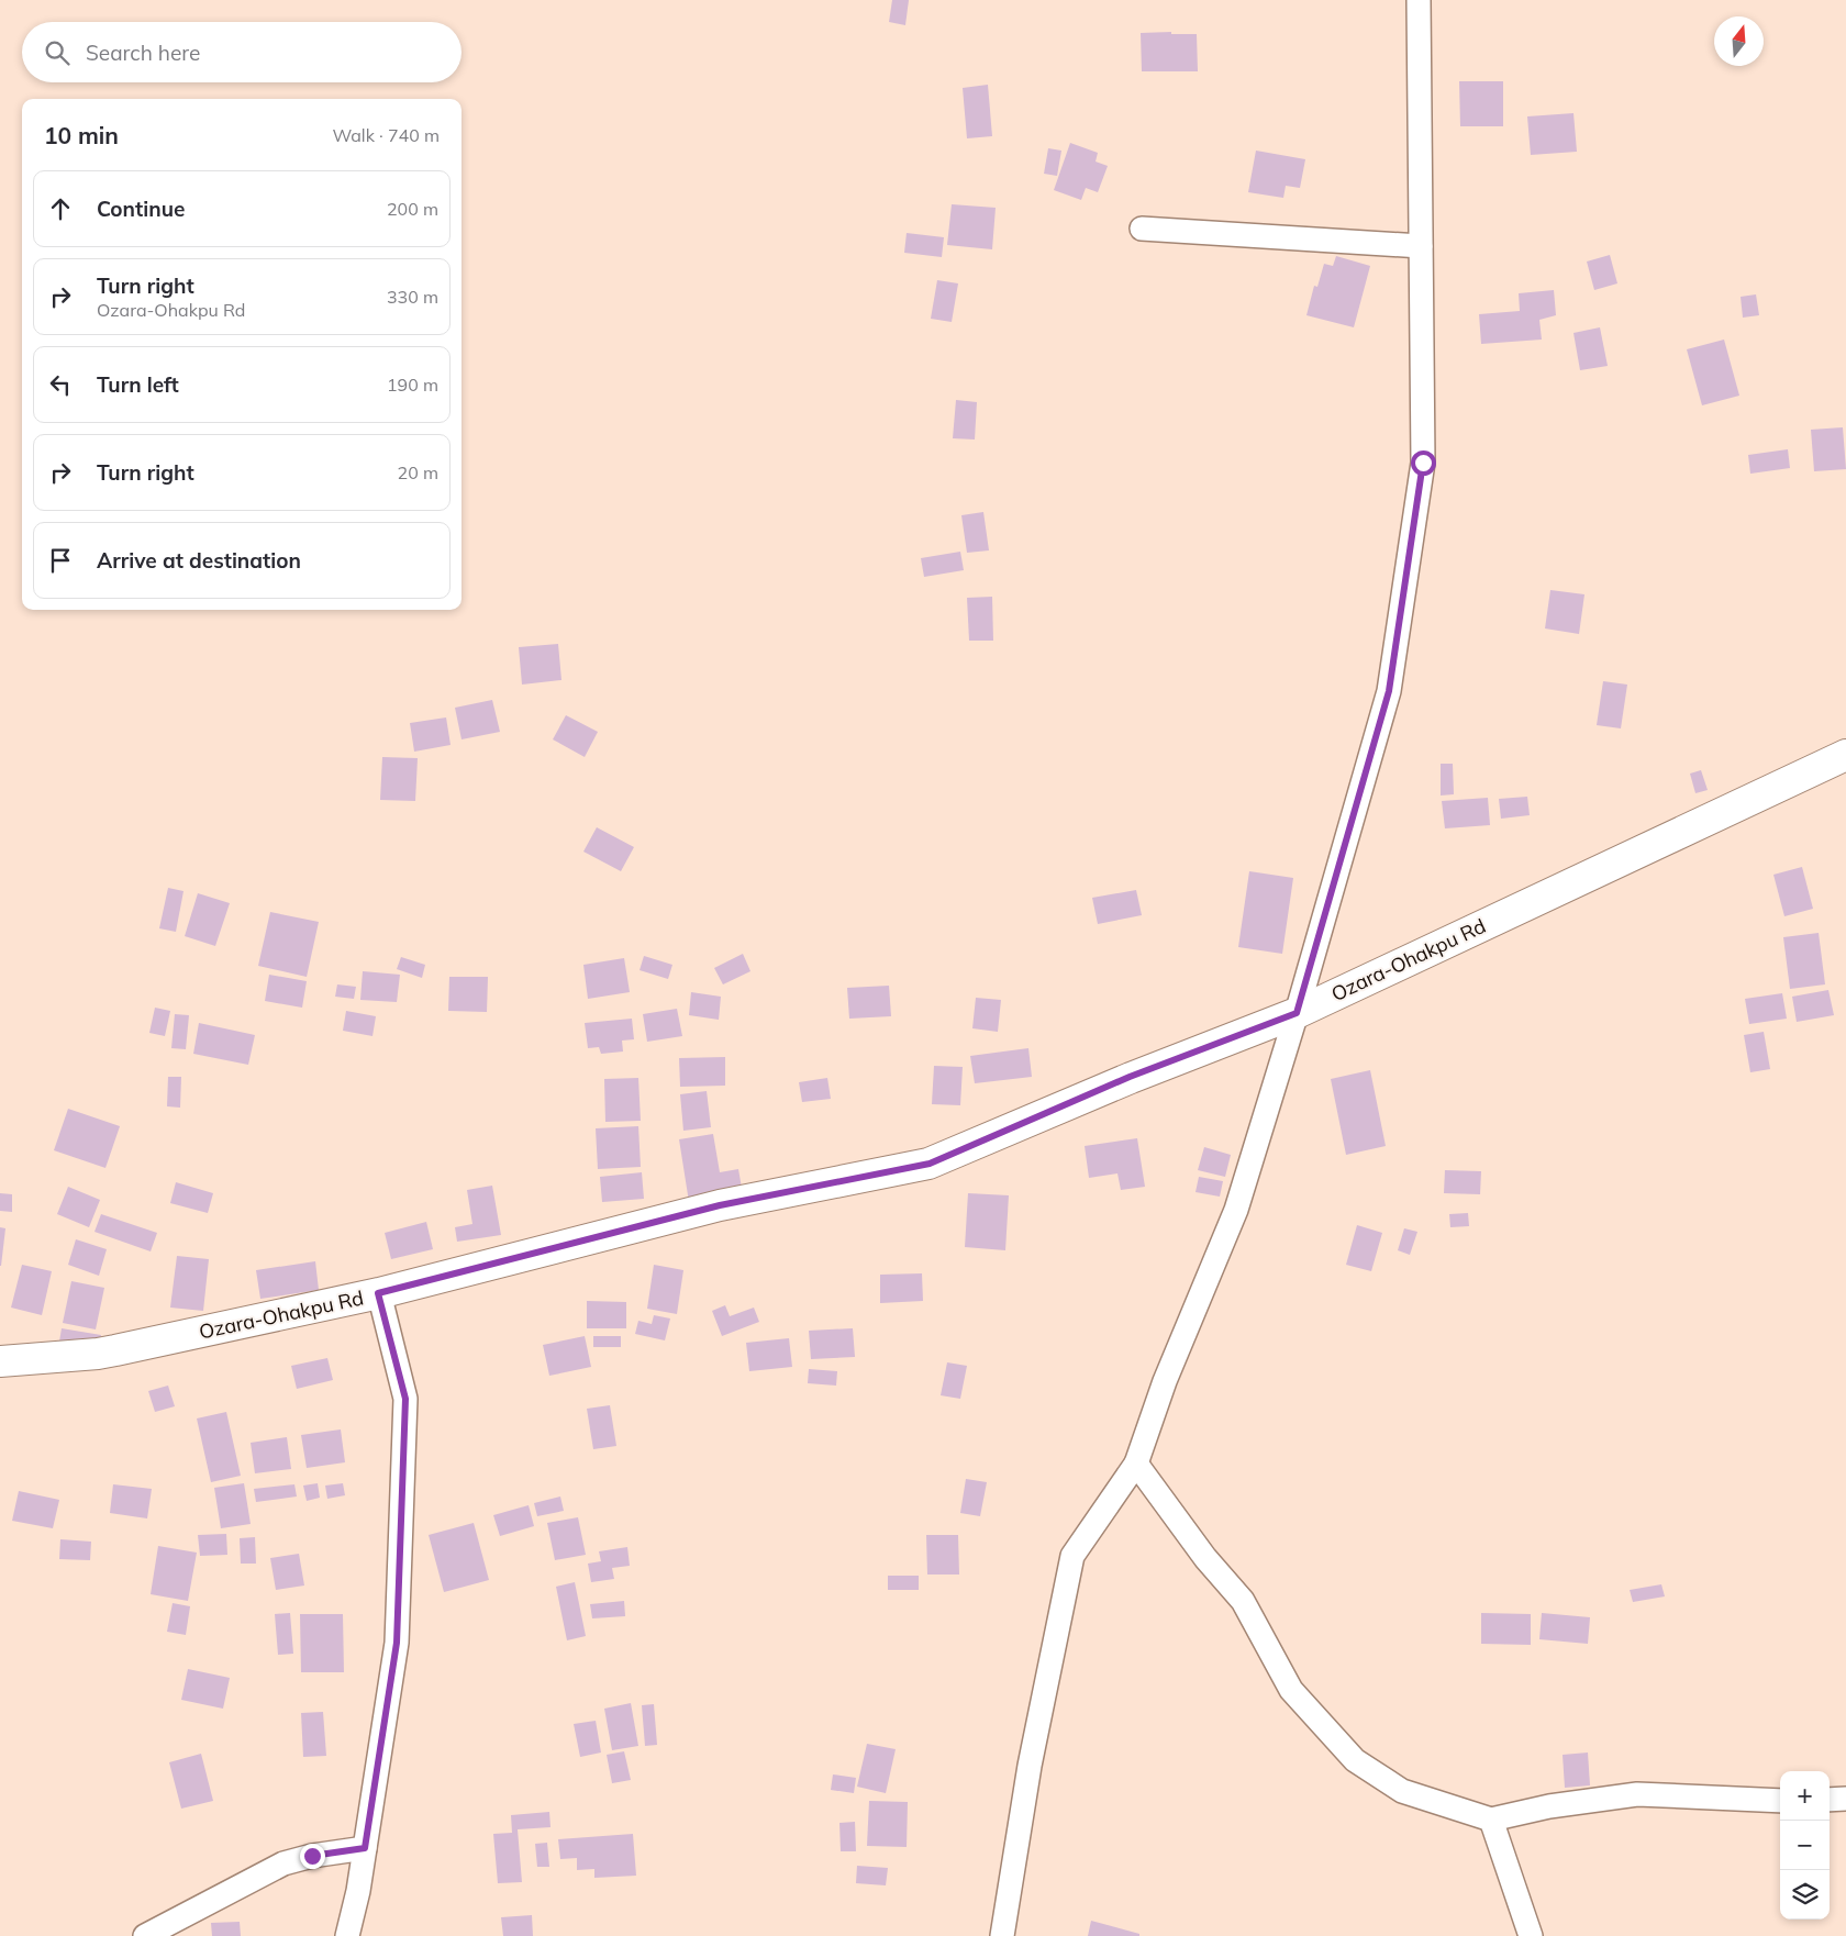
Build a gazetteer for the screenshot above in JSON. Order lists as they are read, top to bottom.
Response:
{
  "streets": {
    "main road": ["Ozara-Ohakpu Rd"]
  },
  "north": "top",
  "page": {
    "search": "Search here",
    "heading": ["10 min", "Walk · 740 m"],
    "list": [
      ["Continue", "200 m"],
      ["Turn right", "Ozara-Ohakpu Rd", "330 m"],
      ["Turn left", "190 m"],
      ["Turn right", "20 m"],
      "Arrive at destination"
    ],
    "map_buttons": ["+", "−"]
  }
}
